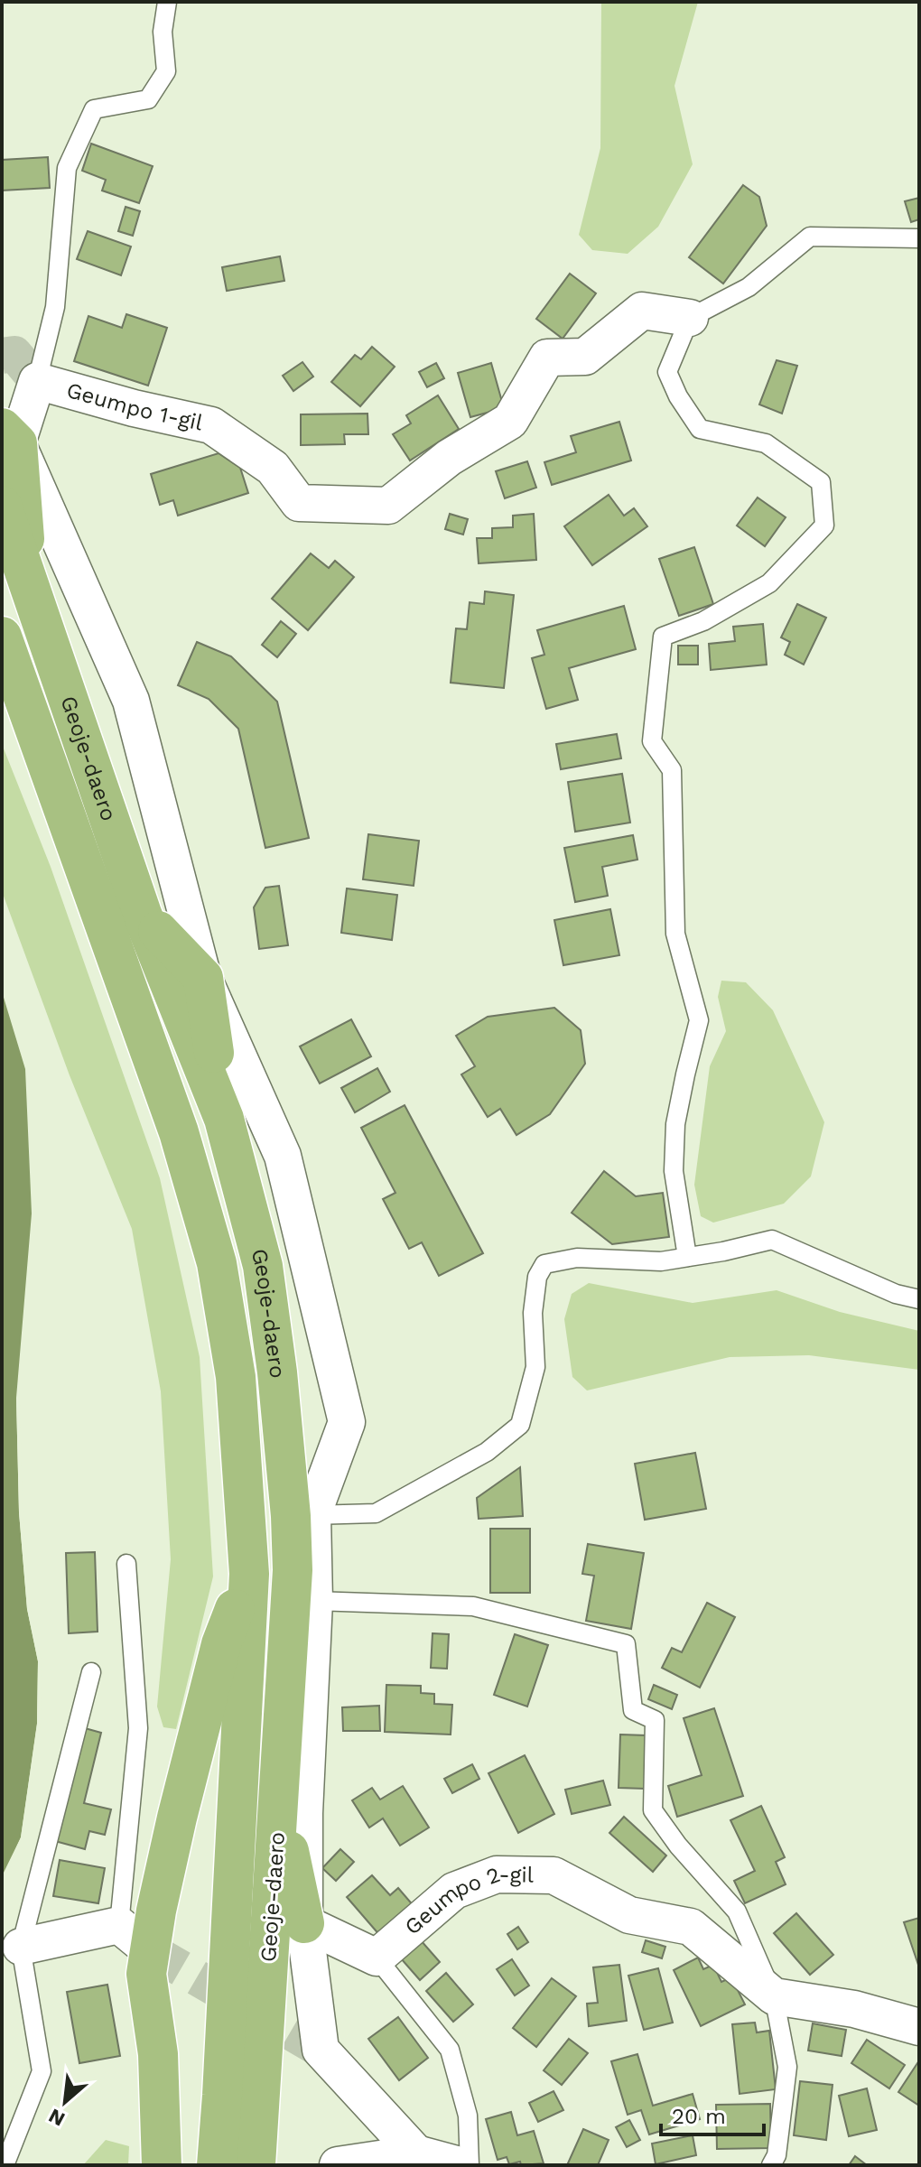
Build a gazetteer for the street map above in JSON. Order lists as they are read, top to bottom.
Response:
{
  "streets": {
    "highway": ["Geoje-daero"],
    "street": ["Geumpo 1-gil", "Geumpo 2-gil"]
  },
  "scale_bar": "20 m",
  "north": "bottom left"
}
